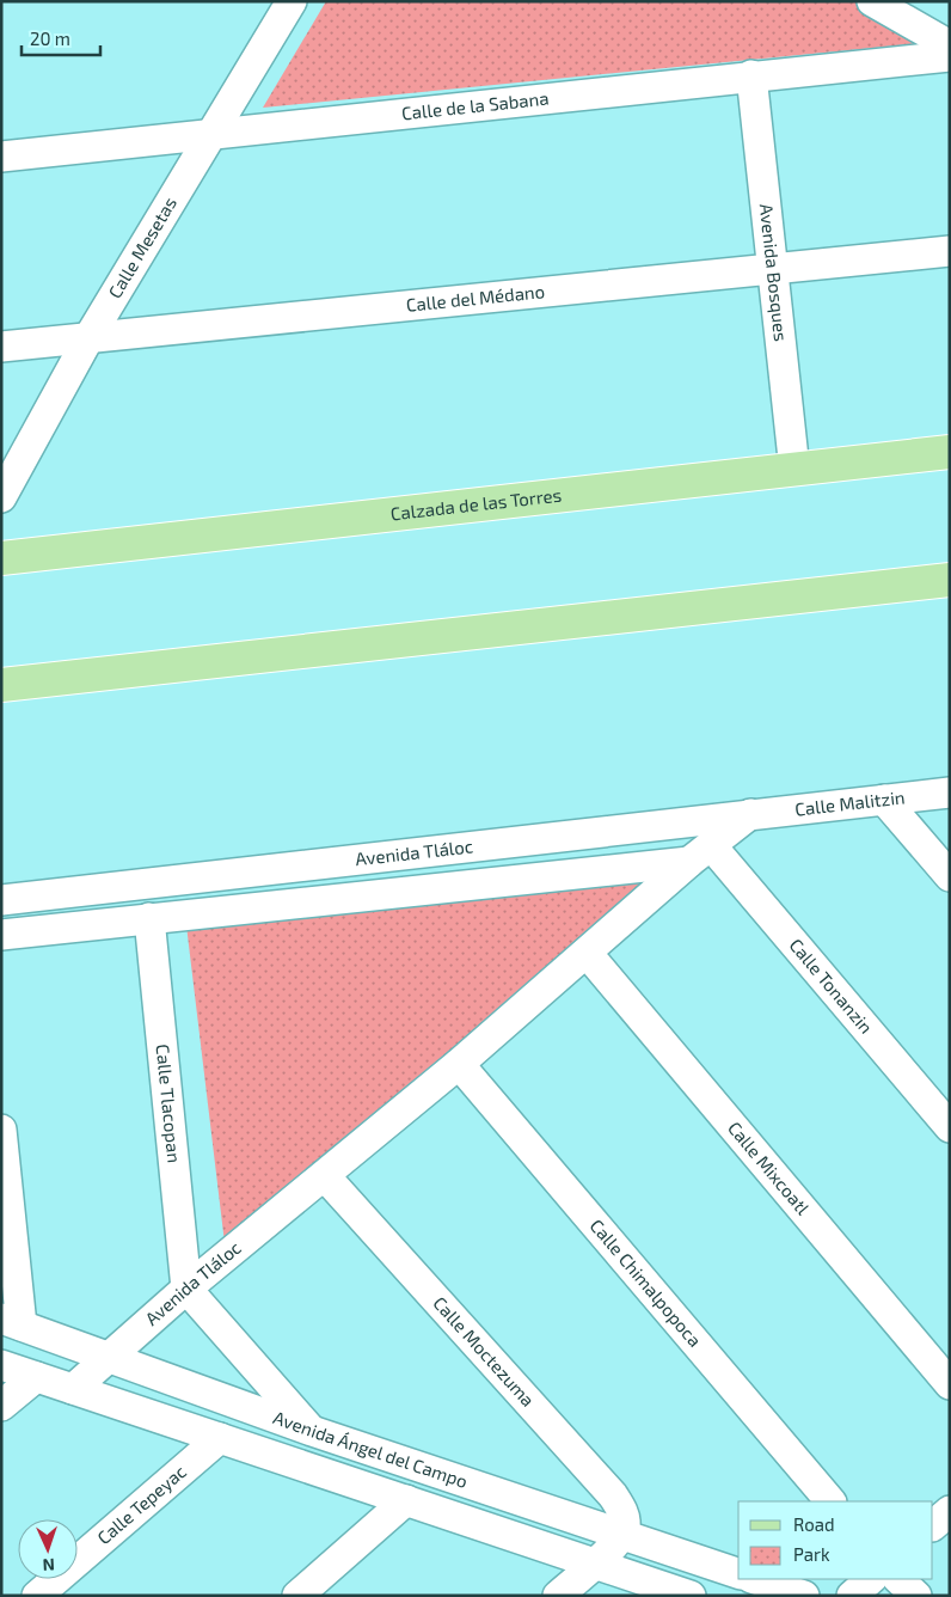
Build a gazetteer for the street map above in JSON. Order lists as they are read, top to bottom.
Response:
{
  "streets": {
    "main road": ["Calzada de las Torres"],
    "street": [
      "Calle de la Sabana",
      "Calle Mesetas",
      "Avenida Bosques",
      "Calle del Médano",
      "Calle Malitzin",
      "Avenida Tláloc",
      "Calle Tonanzin",
      "Calle Tlacopan",
      "Calle Mixcoatl",
      "Calle Chimalpopoca",
      "Calle Moctezuma",
      "Avenida Ángel del Campo",
      "Calle Tepeyac"
    ]
  },
  "crossings": [
    ["Calle de la Sabana", "Calle Mesetas"],
    ["Calle de la Sabana", "Avenida Bosques"],
    ["Calle Mesetas", "Calle del Médano"],
    ["Avenida Bosques", "Calle del Médano"],
    ["Avenida Bosques", "Calzada de las Torres"],
    ["Calle Malitzin", "Avenida Tláloc"],
    ["Avenida Tláloc", "Calle Tonanzin"],
    ["Avenida Tláloc", "Calle Tlacopan"],
    ["Avenida Tláloc", "Calle Mixcoatl"],
    ["Avenida Tláloc", "Calle Chimalpopoca"],
    ["Avenida Tláloc", "Calle Moctezuma"],
    ["Avenida Tláloc", "Avenida Ángel del Campo"],
    ["Calle Moctezuma", "Avenida Ángel del Campo"],
    ["Avenida Ángel del Campo", "Calle Tepeyac"]
  ],
  "legend": ["Road", "Park"],
  "scale_bar": "20 m",
  "north": "bottom"
}
